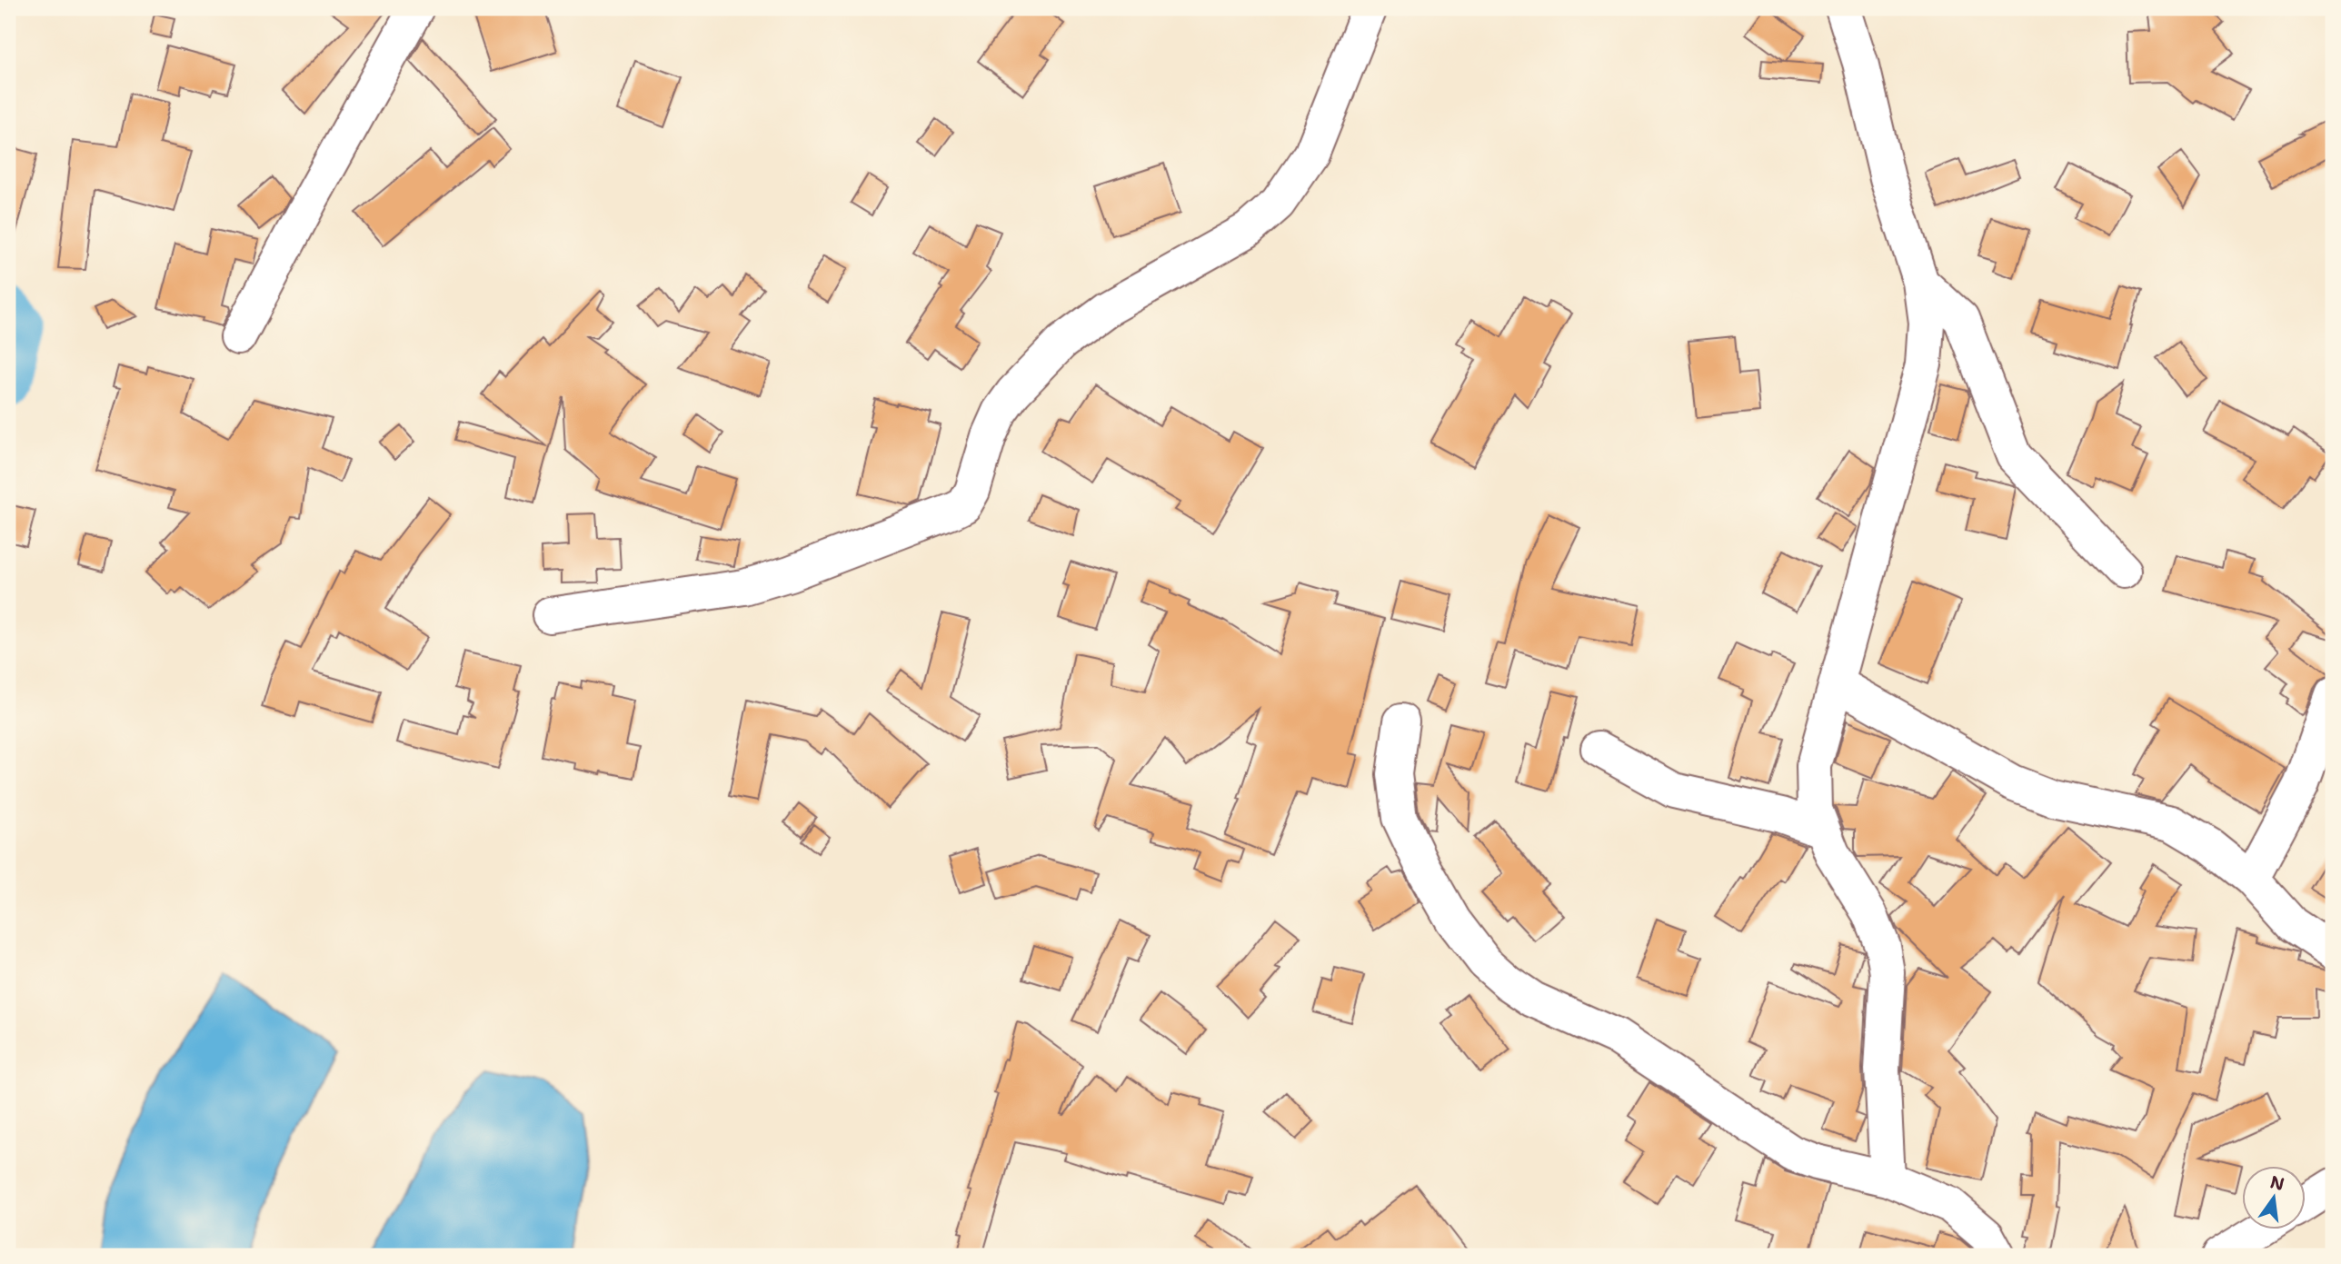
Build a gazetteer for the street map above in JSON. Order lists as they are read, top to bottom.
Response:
{
  "north": "top"
}
